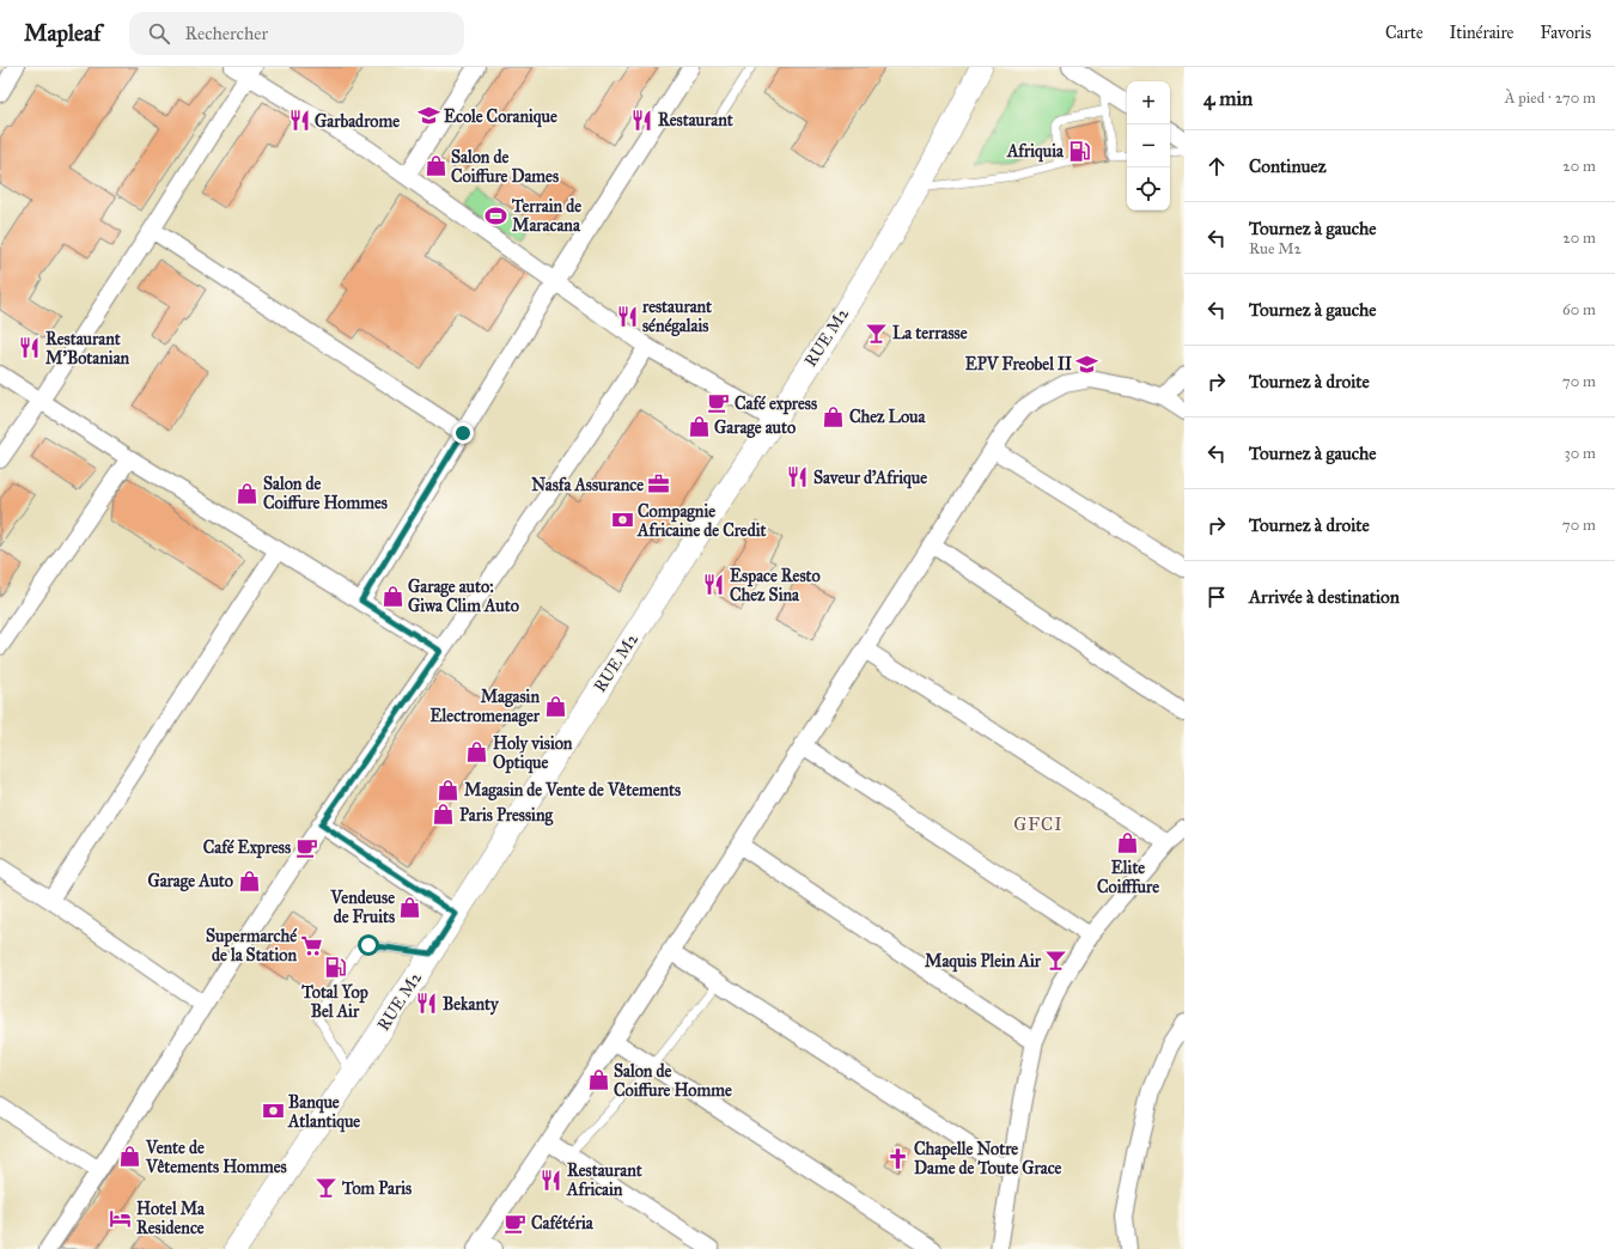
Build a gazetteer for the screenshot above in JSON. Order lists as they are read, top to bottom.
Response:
{
  "streets": {
    "main road": ["RUE M2"]
  },
  "districts": ["GFCI"],
  "places": {
    "school or university": ["Ecole Coranique", "EPV Freobel II"],
    "restaurant": [
      "Restaurant",
      "Garbadrome",
      "restaurant sénégalais",
      "Restaurant M'Botanian",
      "Saveur d'Afrique",
      "Espace Resto Chez Sina",
      "Bekanty",
      "Restaurant Africain"
    ],
    "fuel station": ["Afriquia", "Total Yop Bel Air"],
    "shop": [
      "Salon de Coiffure Dames",
      "Chez Loua",
      "Garage auto",
      "Salon de Coiffure Hommes",
      "Garage auto: Giwa Clim Auto",
      "Magasin Electromenager",
      "Holy vision Optique",
      "Magasin de Vente de Vêtements",
      "Paris Pressing",
      "Elite Coifffure",
      "Garage Auto",
      "Vendeuse de Fruits",
      "Salon de Coiffure Homme",
      "Vente de Vêtements Hommes"
    ],
    "sports": ["Terrain de Maracana"],
    "bar": ["La terrasse", "Maquis Plein Air", "Tom Paris"],
    "cafe": ["Café express", "Café Express", "Cafétéria"],
    "office": ["Nasfa Assurance"],
    "bank": ["Compagnie Africaine de Credit", "Banque Atlantique"],
    "supermarket": ["Supermarché de la Station"],
    "church": ["Chapelle Notre Dame de Toute Grace"],
    "hotel": ["Hotel Ma Residence"]
  },
  "page": {
    "header": "Mapleaf",
    "search": "Rechercher",
    "nav": ["Carte", "Itinéraire", "Favoris"],
    "heading": ["4 min", "À pied · 270 m"],
    "map_buttons": ["+", "−"],
    "list": [
      ["Continuez", "20 m"],
      ["Tournez à gauche", "Rue M2", "20 m"],
      ["Tournez à gauche", "60 m"],
      ["Tournez à droite", "70 m"],
      ["Tournez à gauche", "30 m"],
      ["Tournez à droite", "70 m"],
      "Arrivée à destination"
    ]
  }
}
